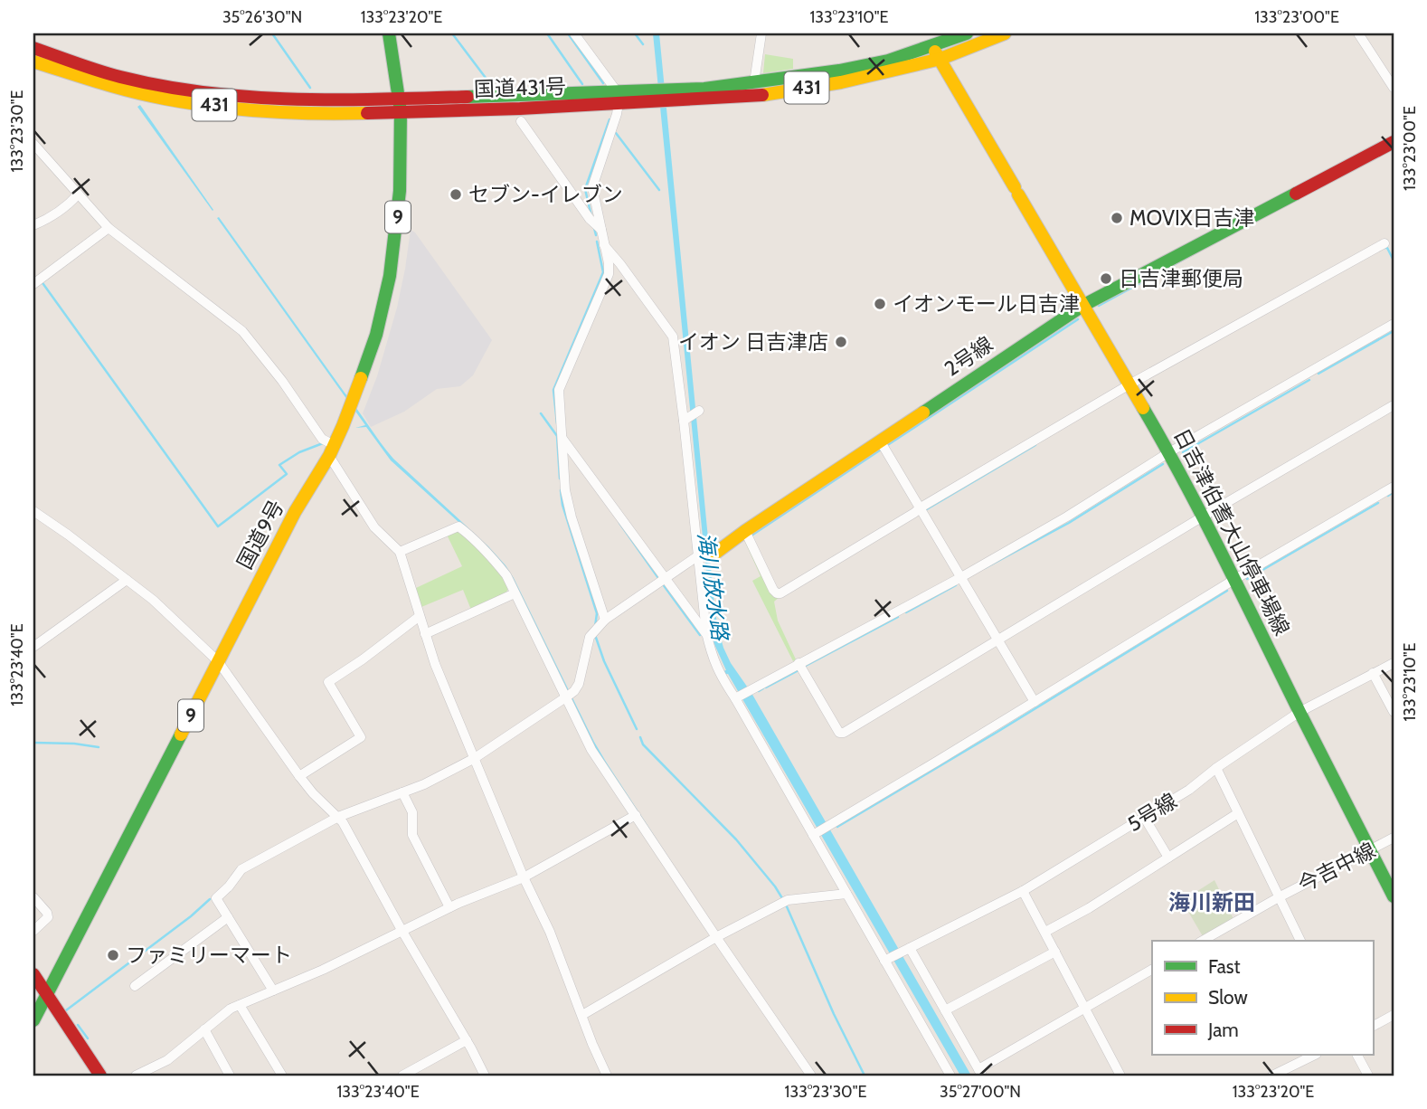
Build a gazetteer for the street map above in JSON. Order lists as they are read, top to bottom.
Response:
{
  "streets": {
    "main road": [
      "国道431号",
      "431",
      "9",
      "2号線",
      "日吉津伯耆大山停車場線",
      "国道9号"
    ],
    "street": ["5号線", "今吉中線"]
  },
  "crossings": [
    ["国道431号", "日吉津伯耆大山停車場線"],
    ["国道431号", "国道9号"],
    ["2号線", "日吉津伯耆大山停車場線"],
    ["日吉津伯耆大山停車場線", "5号線"],
    ["日吉津伯耆大山停車場線", "今吉中線"]
  ],
  "districts": ["海川新田"],
  "water": ["海川放水路"],
  "places": [
    "セブン-イレブン",
    "MOVIX日吉津",
    "日吉津郵便局",
    "イオンモール日吉津",
    "イオン 日吉津店",
    "ファミリーマート"
  ],
  "legend": ["Fast", "Slow", "Jam"],
  "coordinates": [
    "35°26'30\"N",
    "133°23'20\"E",
    "133°23'10\"E",
    "133°23'00\"E",
    "133°23'30\"E",
    "133°23'40\"E",
    "35°27'00\"N"
  ]
}
